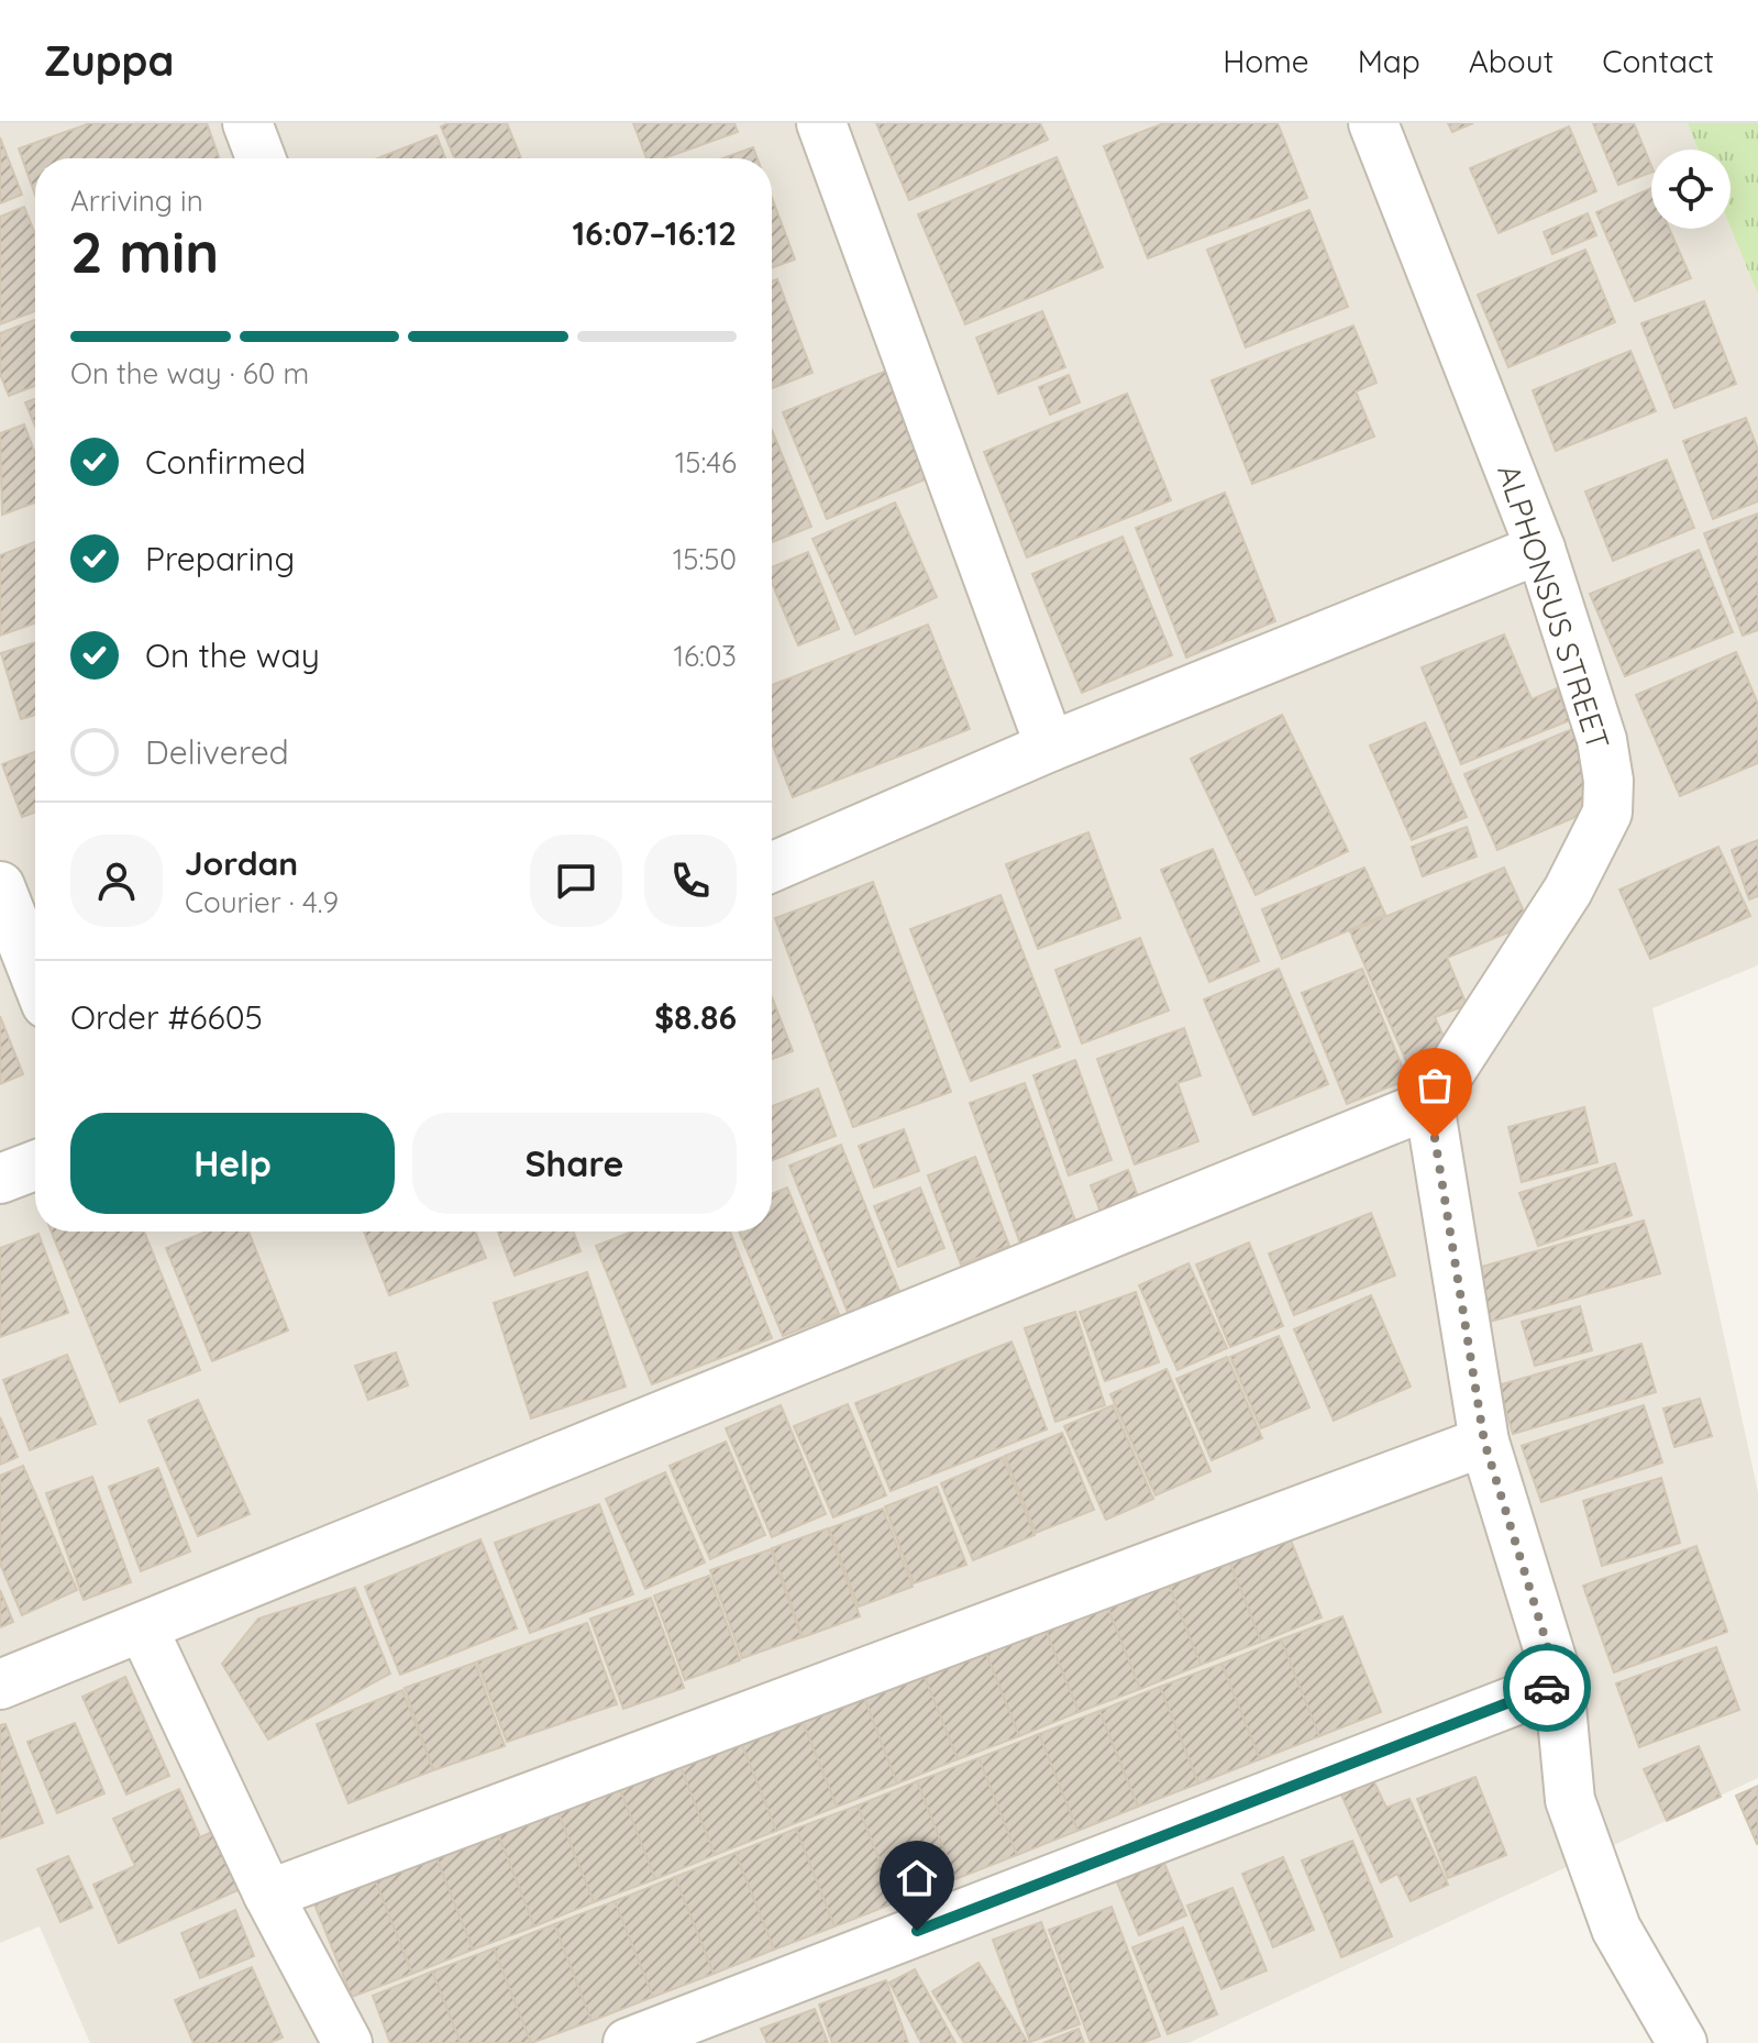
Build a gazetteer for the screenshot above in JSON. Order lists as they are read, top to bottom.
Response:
{
  "streets": {
    "street": ["ALPHONSUS STREET"]
  },
  "page": {
    "header": "Zuppa",
    "nav": [
      "Home",
      "Map",
      "About",
      "Contact"
    ],
    "heading": ["2 min", "Arriving in", "16:07–16:12"],
    "panel": [
      "Jordan",
      "Courier · 4.9",
      "Order #6605",
      "$8.86"
    ],
    "bar": "On the way · 60 m",
    "list": [
      ["Confirmed", "15:46"],
      ["Preparing", "15:50"],
      ["On the way", "16:03"],
      "Delivered"
    ],
    "buttons": ["Help", "Share"]
  }
}
